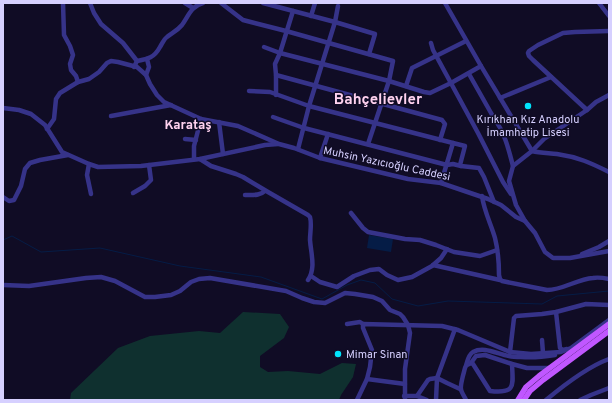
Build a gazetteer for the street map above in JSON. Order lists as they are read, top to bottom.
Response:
{
  "streets": {
    "street": ["Muhsin Yazıcıoğlu Caddesi"]
  },
  "districts": ["Bahçelievler", "Karataş"],
  "places": ["Kırıkhan Kız Anadolu İmamhatip Lisesi", "Mimar Sinan"]
}
